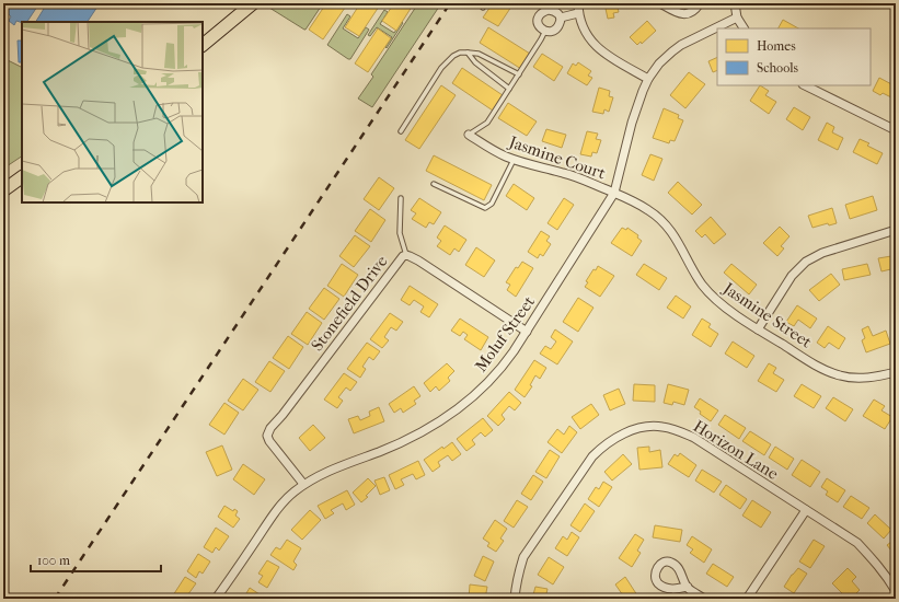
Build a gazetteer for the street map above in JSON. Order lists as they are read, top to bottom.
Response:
{
  "streets": {
    "street": [
      "Jasmine Court",
      "Stonefield Drive",
      "Jasmine Street",
      "Moluf Street",
      "Horizon Lane"
    ]
  },
  "crossings": [
    ["Jasmine Court", "Jasmine Street"],
    ["Jasmine Court", "Moluf Street"],
    ["Stonefield Drive", "Moluf Street"],
    ["Jasmine Street", "Moluf Street"]
  ],
  "legend": ["Homes", "Schools"],
  "scale_bar": "100 m"
}
